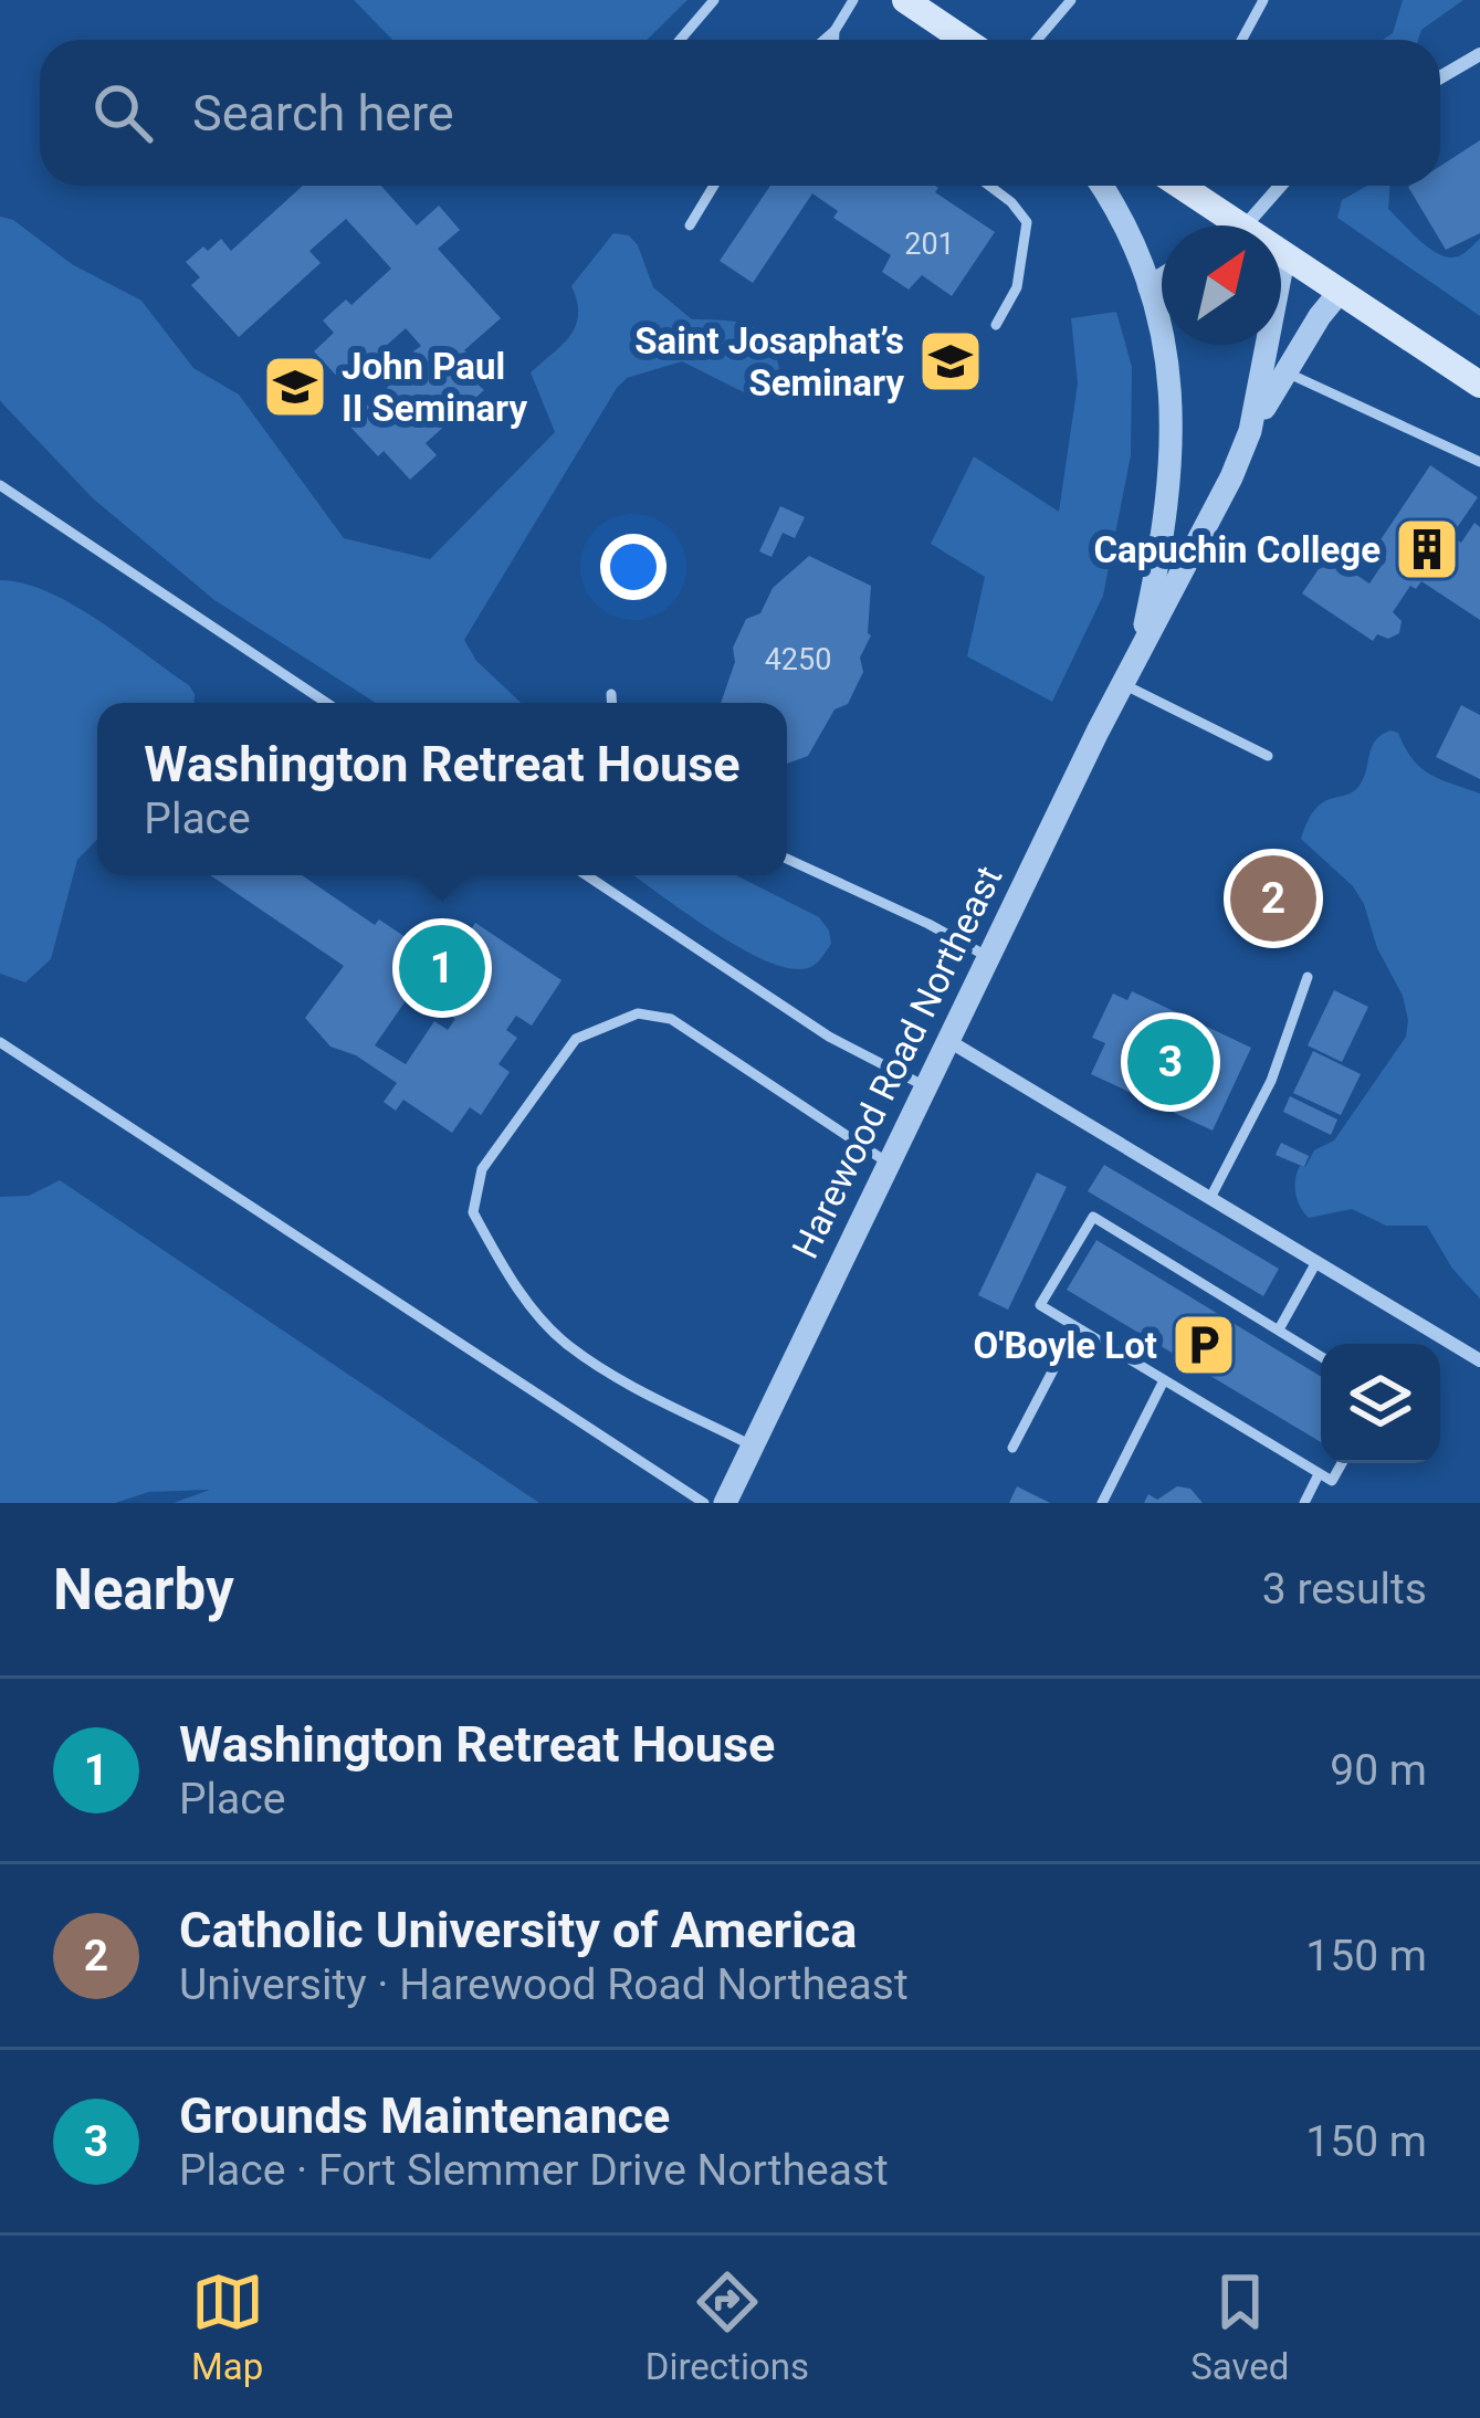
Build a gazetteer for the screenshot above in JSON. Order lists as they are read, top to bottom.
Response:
{
  "streets": {
    "street": ["Harewood Road Northeast"]
  },
  "places": {
    "school or university": ["Saint Josaphat’s Seminary", "John Paul II Seminary"],
    "building": ["Capuchin College"],
    "parking": ["O'Boyle Lot"]
  },
  "house_numbers": ["201", "4250"],
  "north": "top right",
  "page": {
    "search": "Search here",
    "popup": ["Washington Retreat House", "Place"],
    "pins": ["2", "1", "3"],
    "heading": ["Nearby", "3 results"],
    "list": [
      {
        "mark": "1",
        "name": "Washington Retreat House",
        "note": "Place",
        "value": "90 m"
      },
      {
        "mark": "2",
        "name": "Catholic University of America",
        "note": "University · Harewood Road Northeast",
        "value": "150 m"
      },
      {
        "mark": "3",
        "name": "Grounds Maintenance",
        "note": "Place · Fort Slemmer Drive Northeast",
        "value": "150 m"
      }
    ],
    "nav": ["Map", "Directions", "Saved"]
  }
}
